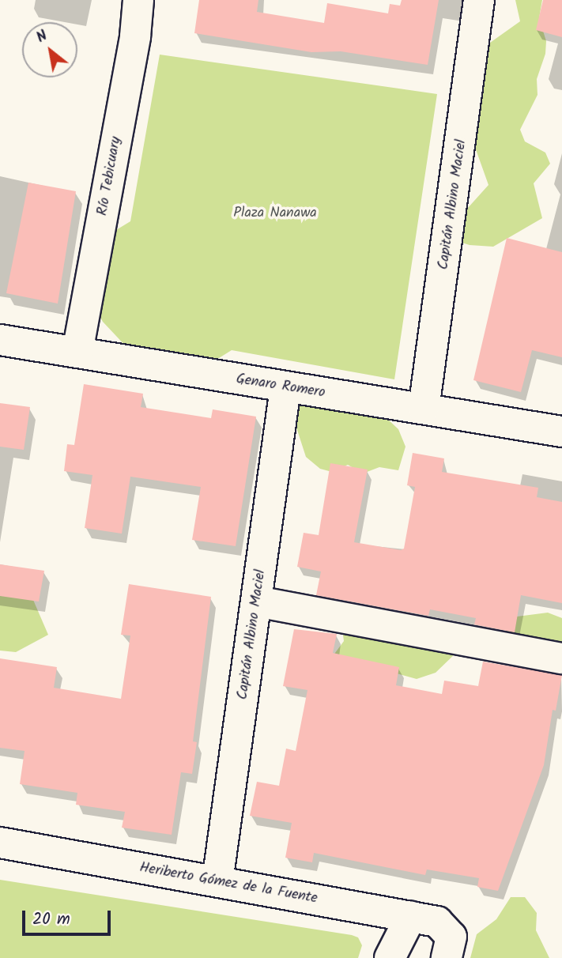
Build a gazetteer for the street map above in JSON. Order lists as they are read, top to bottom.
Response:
{
  "streets": {
    "street": [
      "Río Tebicuary",
      "Capitán Albino Maciel",
      "Genaro Romero",
      "Heriberto Gómez de la Fuente"
    ]
  },
  "crossings": [
    ["Río Tebicuary", "Genaro Romero"],
    ["Capitán Albino Maciel", "Genaro Romero"],
    ["Capitán Albino Maciel", "Heriberto Gómez de la Fuente"]
  ],
  "parks": ["Plaza Nanawa"],
  "scale_bar": "20 m",
  "north": "top left"
}
